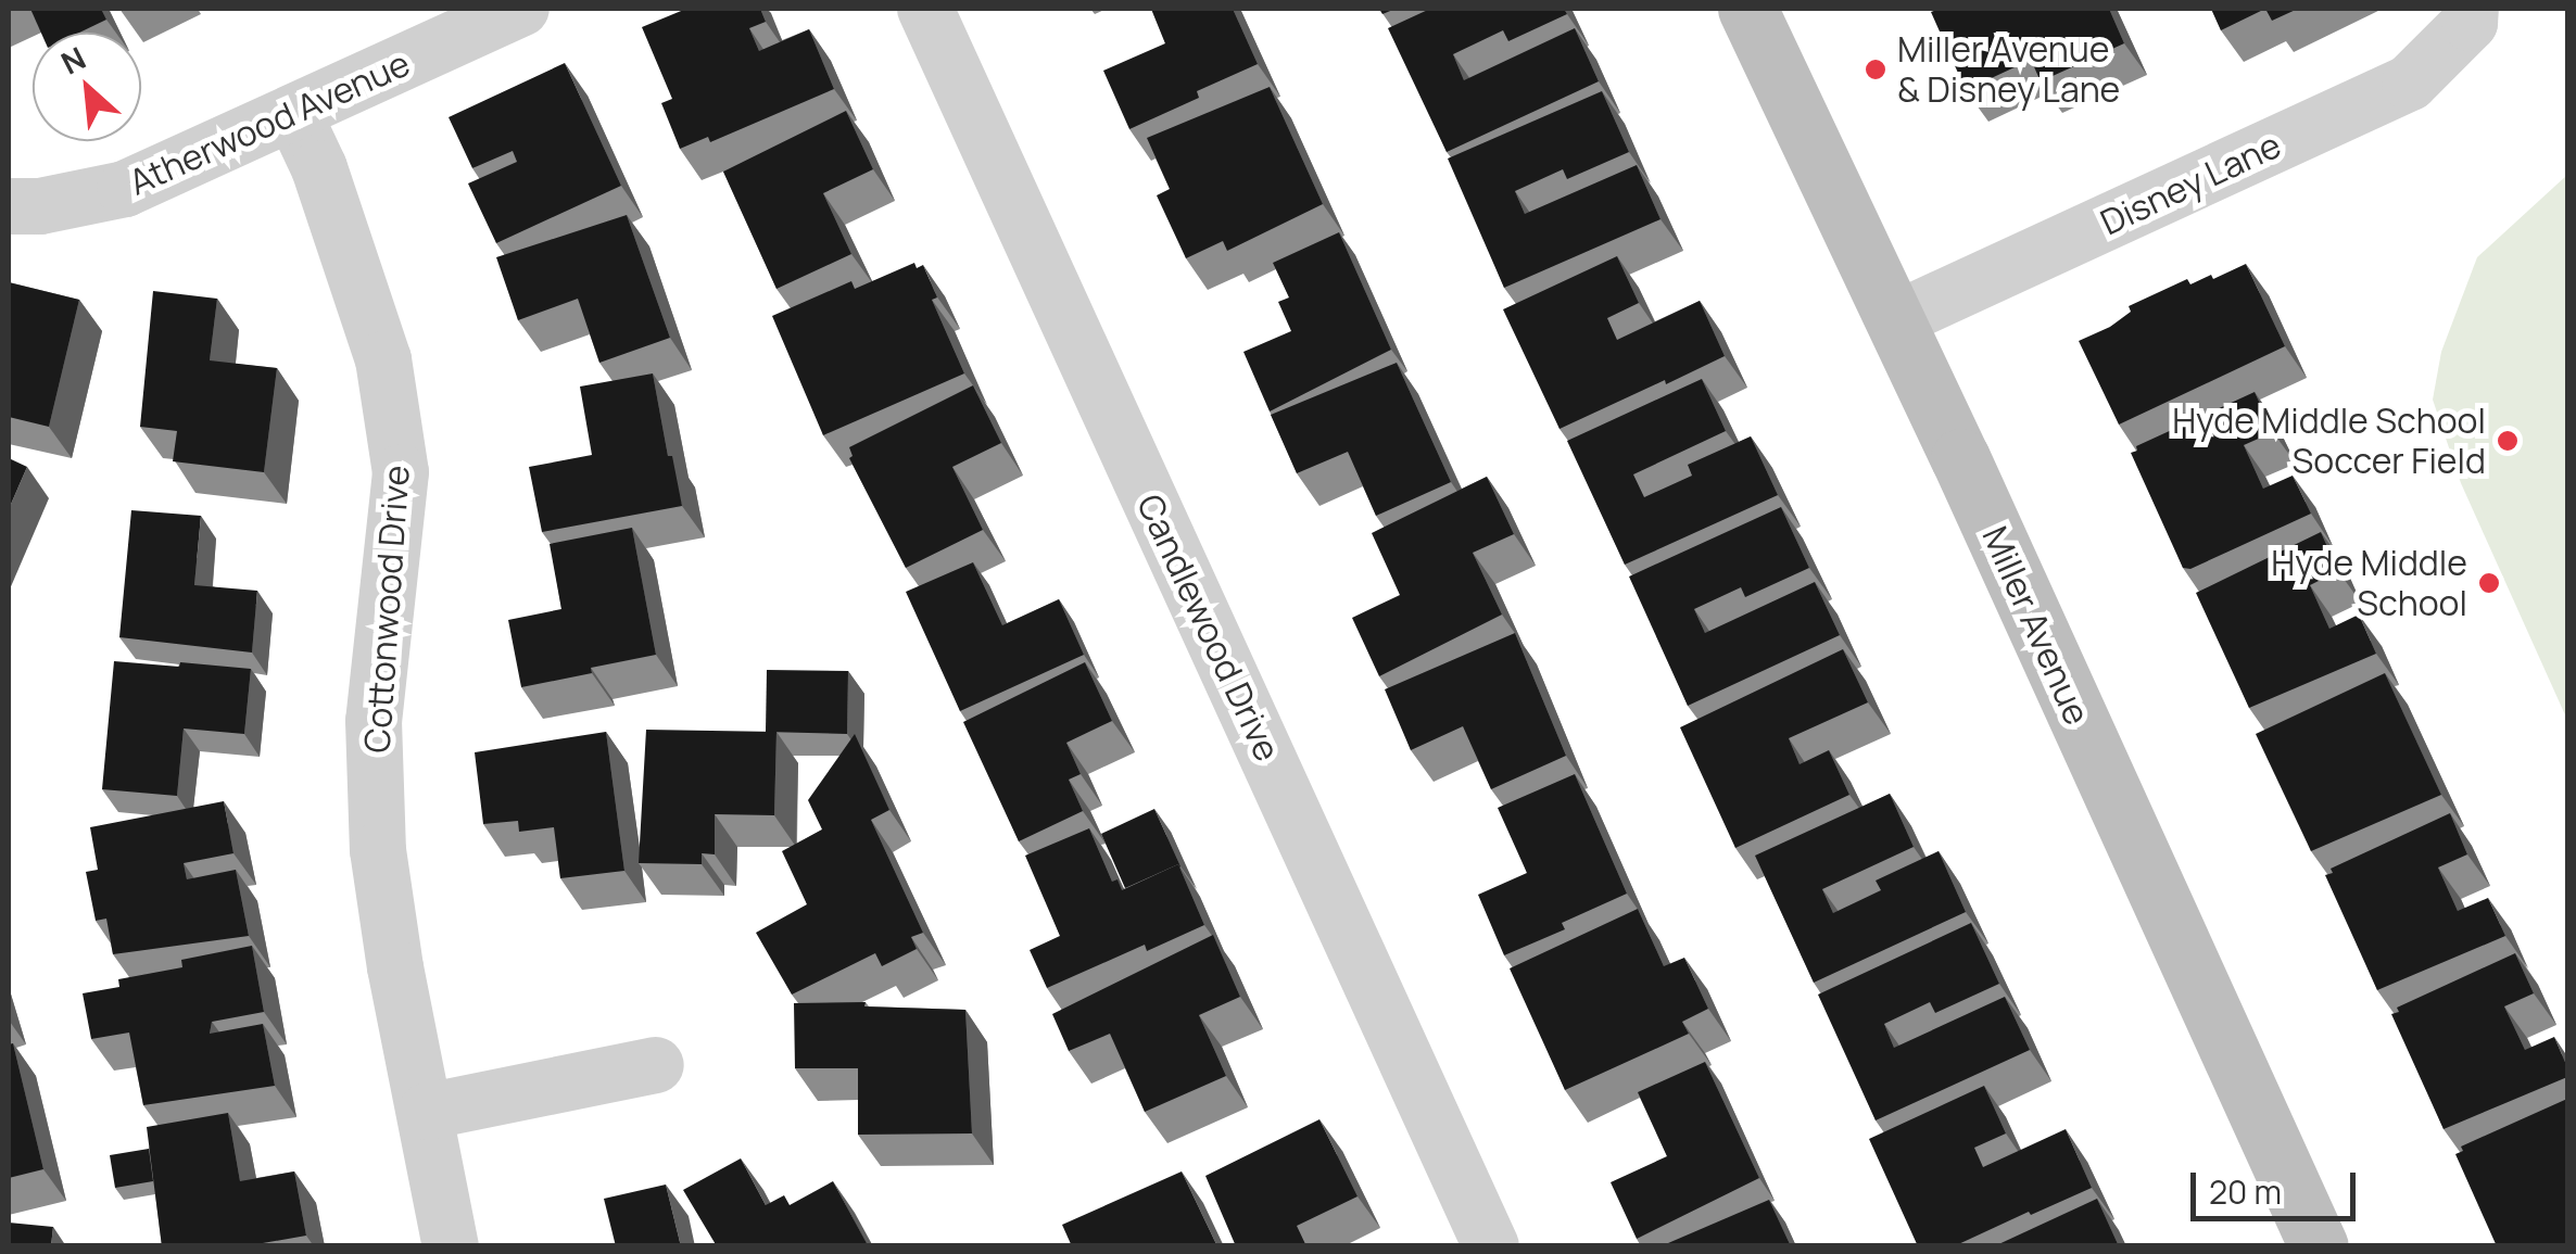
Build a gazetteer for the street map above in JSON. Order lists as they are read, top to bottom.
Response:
{
  "streets": {
    "main road": ["Miller Avenue"],
    "street": [
      "Atherwood Avenue",
      "Disney Lane",
      "Cottonwood Drive",
      "Candlewood Drive"
    ]
  },
  "crossings": [
    ["Atherwood Avenue", "Cottonwood Drive"],
    ["Disney Lane", "Miller Avenue"]
  ],
  "places": ["Miller Avenue & Disney Lane", "Hyde Middle School Soccer Field", "Hyde Middle School"],
  "scale_bar": "20 m",
  "north": "top left"
}
